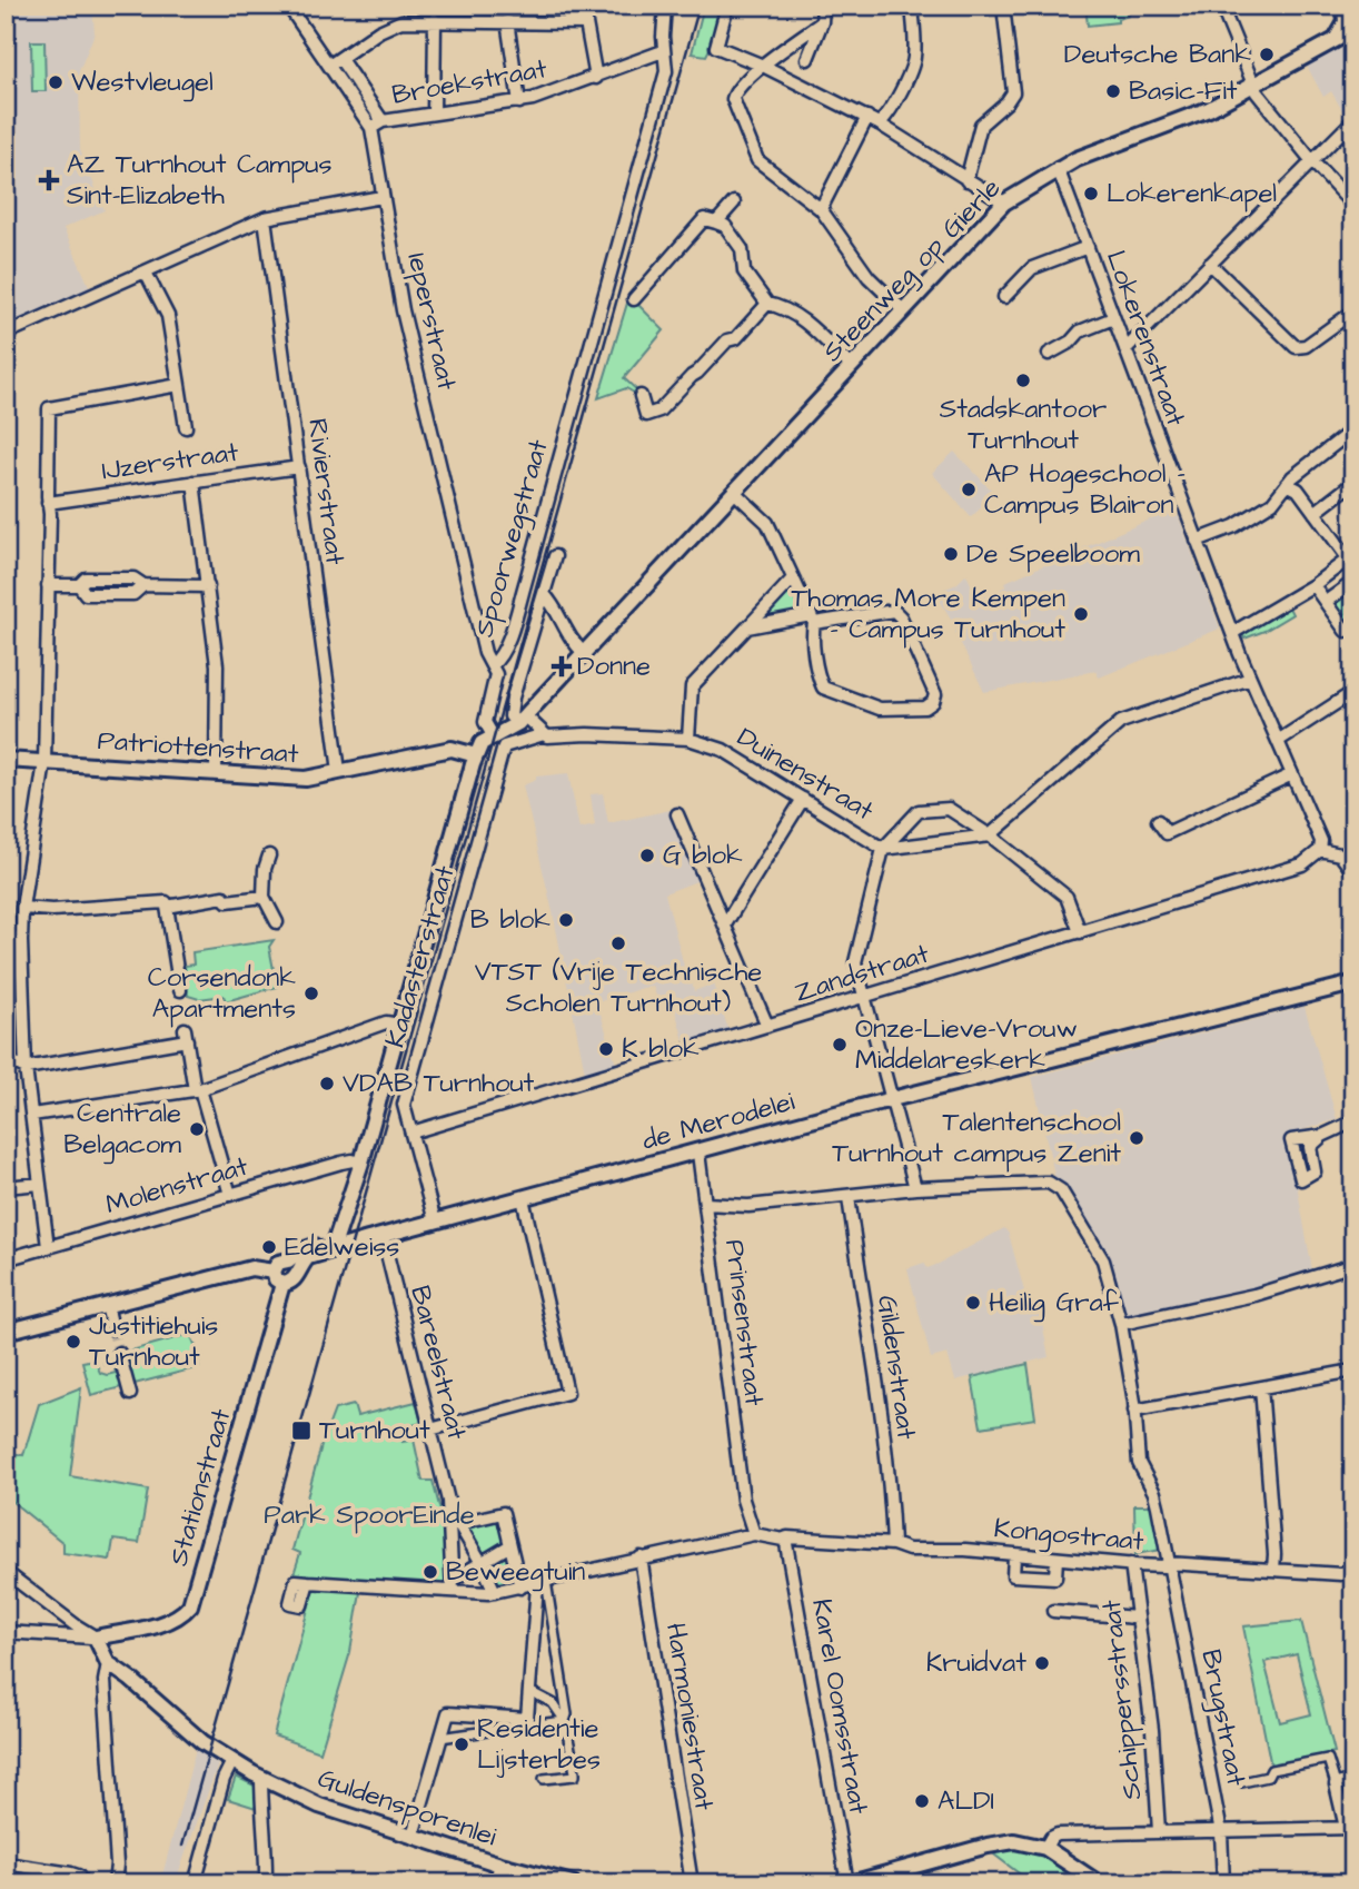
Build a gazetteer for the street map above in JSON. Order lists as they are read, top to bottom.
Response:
{
  "streets": {
    "street": [
      "Broekstraat",
      "Steenweg op Gierle",
      "Ieperstraat",
      "Lokerenstraat",
      "IJzerstraat",
      "Rivierstraat",
      "Spoorwegstraat",
      "Patriottenstraat",
      "Duinenstraat",
      "Kadasterstraat",
      "Zandstraat",
      "de Merodelei",
      "Molenstraat",
      "Prinsenstraat",
      "Bareelstraat",
      "Gildenstraat",
      "Stationstraat",
      "Kongostraat",
      "Schippersstraat",
      "Karel Oomsstraat",
      "Harmoniestraat",
      "Brugstraat",
      "Guldensporenlei"
    ]
  },
  "crossings": [
    ["Broekstraat", "Ieperstraat"],
    ["Broekstraat", "Spoorwegstraat"],
    ["Steenweg op Gierle", "Lokerenstraat"],
    ["Steenweg op Gierle", "Spoorwegstraat"],
    ["Ieperstraat", "Spoorwegstraat"],
    ["Lokerenstraat", "Zandstraat"],
    ["IJzerstraat", "Rivierstraat"],
    ["Rivierstraat", "Patriottenstraat"],
    ["Duinenstraat", "Kadasterstraat"],
    ["Kadasterstraat", "Zandstraat"],
    ["Kadasterstraat", "de Merodelei"],
    ["de Merodelei", "Prinsenstraat"],
    ["de Merodelei", "Bareelstraat"],
    ["de Merodelei", "Stationstraat"],
    ["Prinsenstraat", "Kongostraat"],
    ["Gildenstraat", "Kongostraat"],
    ["Kongostraat", "Schippersstraat"],
    ["Kongostraat", "Karel Oomsstraat"],
    ["Kongostraat", "Brugstraat"]
  ],
  "parks": ["Park SpoorEinde"],
  "places": {
    "other": [
      "Deutsche Bank",
      "Westvleugel",
      "Basic-Fit",
      "Lokerenkapel",
      "Stadskantoor Turnhout",
      "AP Hogeschool - Campus Blairon",
      "De Speelboom",
      "Thomas More Kempen - Campus Turnhout",
      "G blok",
      "B blok",
      "VTST (Vrije Technische Scholen Turnhout)",
      "Corsendonk Apartments",
      "Onze-Lieve-Vrouw Middelareskerk",
      "K blok",
      "VDAB Turnhout",
      "Centrale Belgacom",
      "Talentenschool Turnhout campus Zenit",
      "Edelweiss",
      "Heilig Graf",
      "Justitiehuis Turnhout",
      "Beweegtuin",
      "Kruidvat",
      "Residentie Lijsterbes",
      "ALDI"
    ],
    "health": ["AZ Turnhout Campus Sint-Elizabeth", "Donne"],
    "transit": ["Turnhout"]
  }
}
